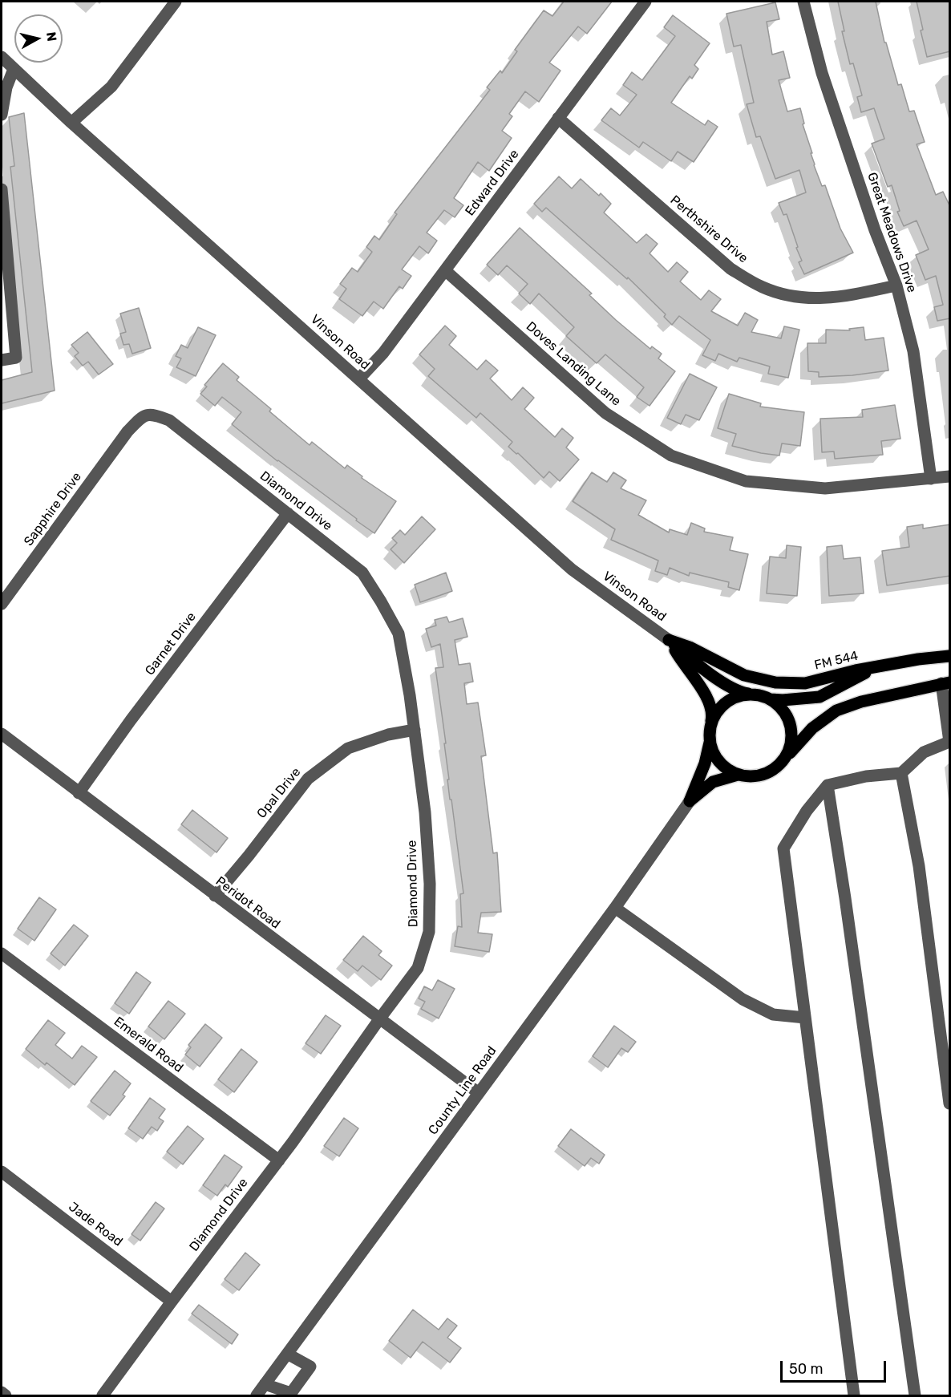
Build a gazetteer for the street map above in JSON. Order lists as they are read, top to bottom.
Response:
{
  "streets": {
    "main road": ["FM 544"],
    "street": [
      "Edward Drive",
      "Perthshire Drive",
      "Great Meadows Drive",
      "Vinson Road",
      "Doves Landing Lane",
      "Diamond Drive",
      "Sapphire Drive",
      "Garnet Drive",
      "Opal Drive",
      "Peridot Road",
      "Emerald Road",
      "County Line Road",
      "Jade Road"
    ]
  },
  "crossings": [
    ["Edward Drive", "Perthshire Drive"],
    ["Edward Drive", "Vinson Road"],
    ["Edward Drive", "Doves Landing Lane"],
    ["Perthshire Drive", "Great Meadows Drive"],
    ["Great Meadows Drive", "Doves Landing Lane"],
    ["Vinson Road", "FM 544"],
    ["Diamond Drive", "Sapphire Drive"],
    ["Diamond Drive", "Garnet Drive"],
    ["Diamond Drive", "Opal Drive"],
    ["Diamond Drive", "Peridot Road"],
    ["Diamond Drive", "Emerald Road"],
    ["Diamond Drive", "Jade Road"],
    ["Garnet Drive", "Peridot Road"],
    ["Opal Drive", "Peridot Road"],
    ["Peridot Road", "County Line Road"]
  ],
  "scale_bar": "50 m",
  "north": "right"
}
